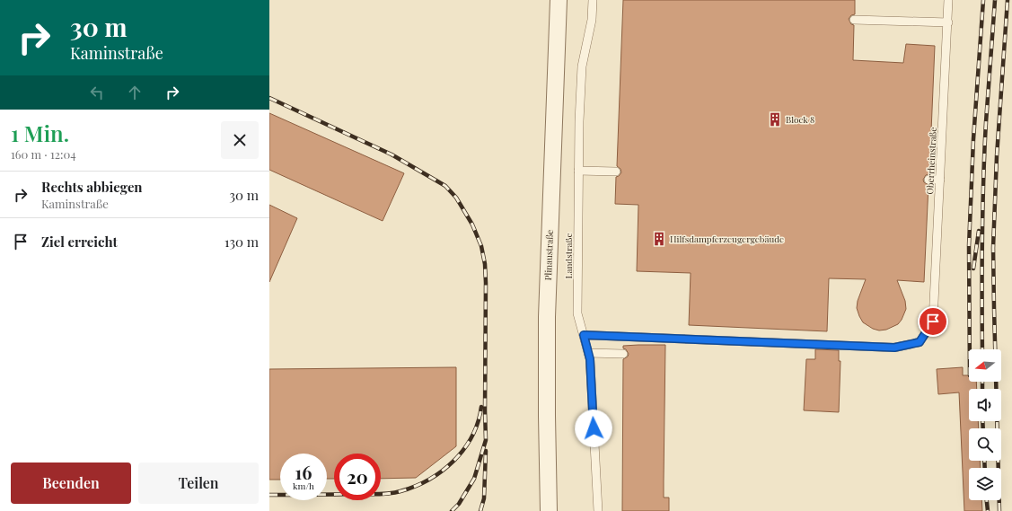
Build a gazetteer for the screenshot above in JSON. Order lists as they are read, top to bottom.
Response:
{
  "streets": {
    "street": ["Plinaustraße"],
    "lane": ["Oberrheinstraße", "Landstraße"]
  },
  "crossings": [
    ["Oberrheinstraße", "Landstraße"]
  ],
  "places": {
    "building": ["Block 8", "Hilfsdampferzeugergebäude"]
  },
  "north": "left",
  "page": {
    "turn": ["30 m", "Kaminstraße"],
    "heading": ["1 Min.", "160 m · 12:04"],
    "list": [
      {
        "name": "Rechts abbiegen",
        "note": "Kaminstraße",
        "value": "30 m"
      },
      {
        "name": "Ziel erreicht",
        "value": "130 m"
      }
    ],
    "speed": "16 km/h",
    "limit": "20",
    "buttons": ["Beenden", "Teilen"]
  }
}
